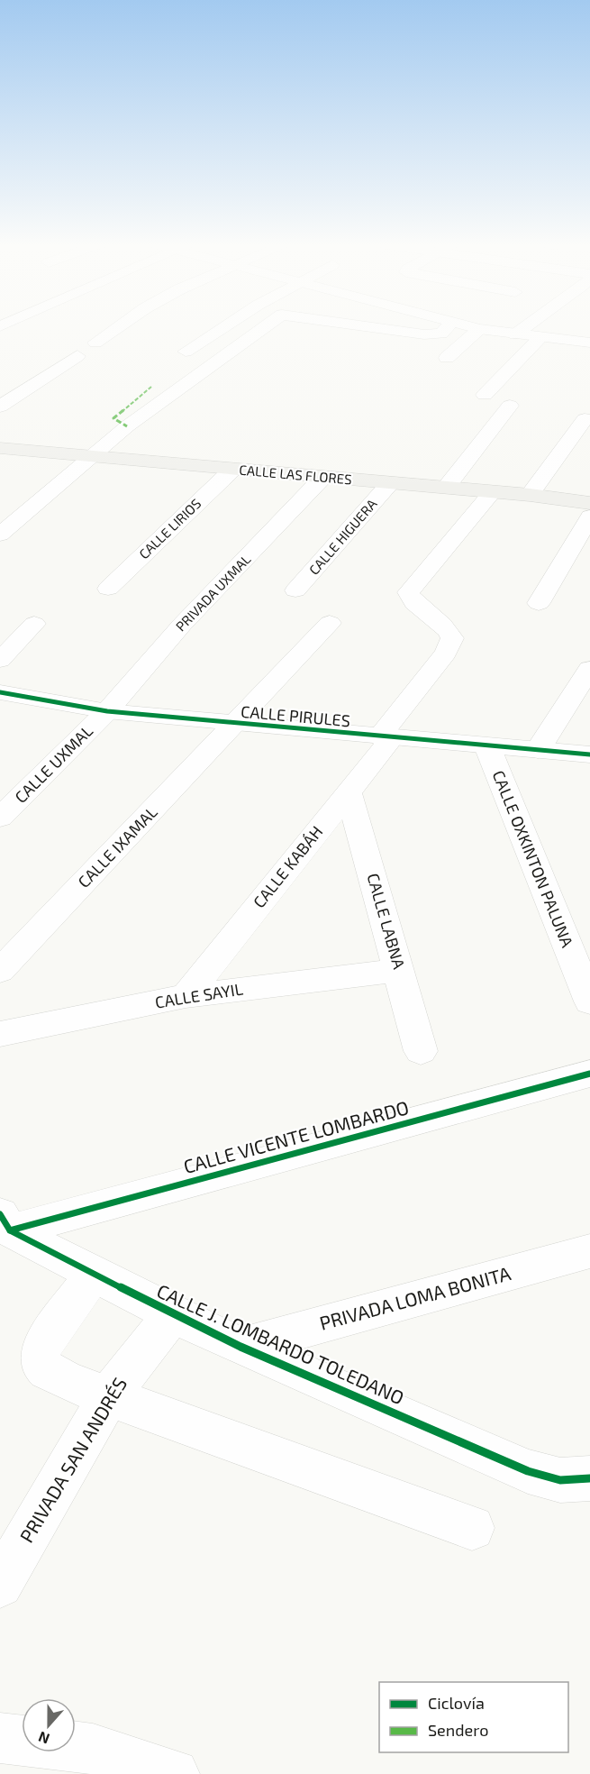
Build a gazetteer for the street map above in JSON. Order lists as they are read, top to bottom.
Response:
{
  "streets": {
    "main road": ["CALLE LAS FLORES"],
    "street": [
      "CALLE LIRIOS",
      "CALLE HIGUERA",
      "PRIVADA UXMAL",
      "CALLE PIRULES",
      "CALLE UXMAL",
      "CALLE IXAMAL",
      "CALLE OXKINTON PALUNA",
      "CALLE KABÁH",
      "CALLE LABNA",
      "CALLE SAYIL",
      "CALLE VICENTE LOMBARDO",
      "PRIVADA LOMA BONITA",
      "CALLE J. LOMBARDO TOLEDANO",
      "PRIVADA SAN ANDRÉS"
    ]
  },
  "crossings": [
    ["CALLE LAS FLORES", "CALLE LIRIOS"],
    ["CALLE LAS FLORES", "CALLE HIGUERA"],
    ["CALLE LAS FLORES", "PRIVADA UXMAL"],
    ["CALLE LAS FLORES", "CALLE KABÁH"],
    ["PRIVADA UXMAL", "CALLE PIRULES"],
    ["PRIVADA UXMAL", "CALLE UXMAL"],
    ["CALLE PIRULES", "CALLE UXMAL"],
    ["CALLE PIRULES", "CALLE IXAMAL"],
    ["CALLE PIRULES", "CALLE OXKINTON PALUNA"],
    ["CALLE PIRULES", "CALLE KABÁH"],
    ["CALLE KABÁH", "CALLE LABNA"],
    ["CALLE KABÁH", "CALLE SAYIL"],
    ["CALLE LABNA", "CALLE SAYIL"],
    ["CALLE VICENTE LOMBARDO", "CALLE J. LOMBARDO TOLEDANO"],
    ["PRIVADA LOMA BONITA", "CALLE J. LOMBARDO TOLEDANO"],
    ["CALLE J. LOMBARDO TOLEDANO", "PRIVADA SAN ANDRÉS"]
  ],
  "legend": ["Ciclovía", "Sendero"],
  "north": "bottom"
}
